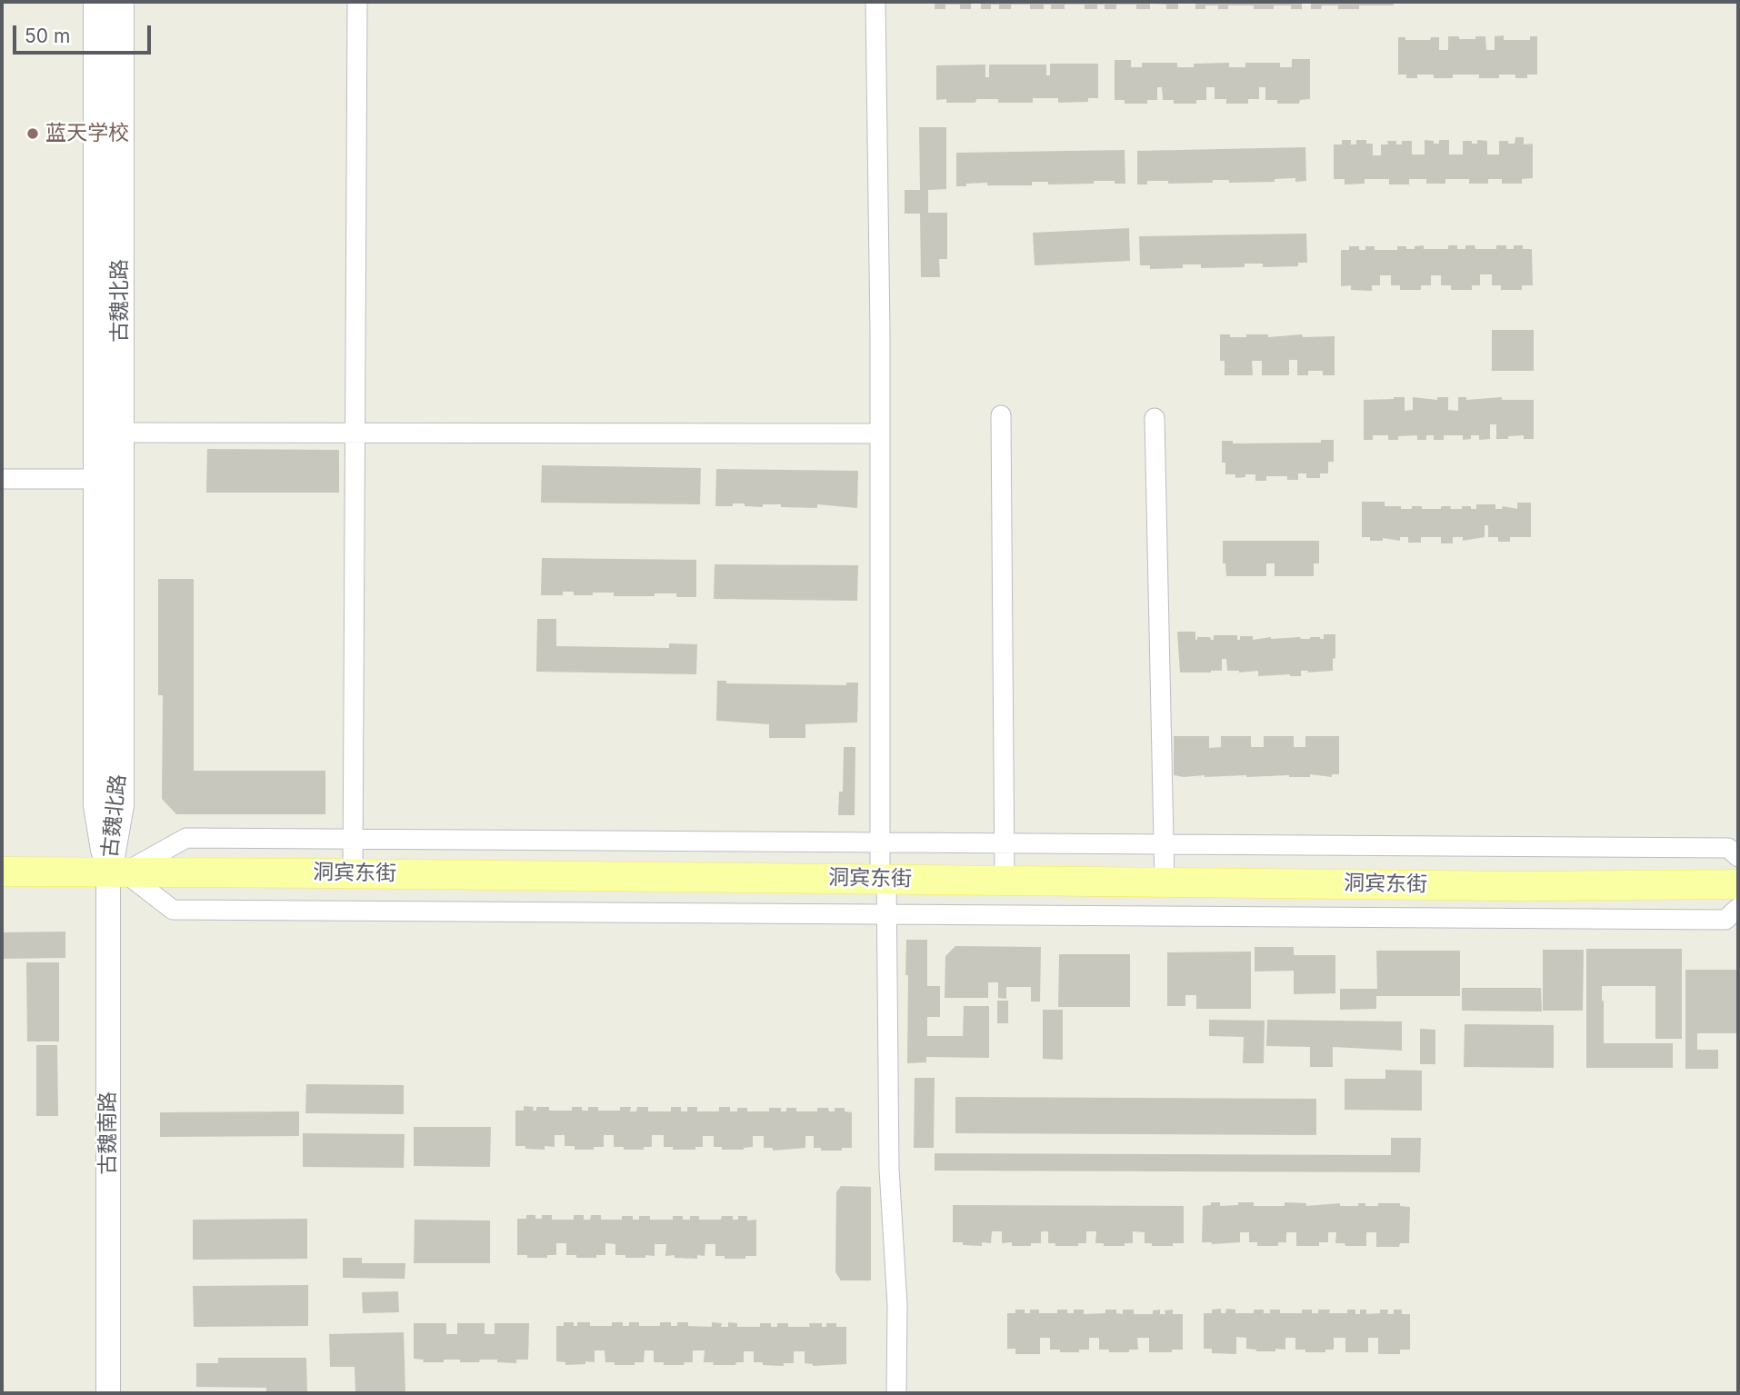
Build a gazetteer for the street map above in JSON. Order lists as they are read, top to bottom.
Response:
{
  "streets": {
    "main road": ["古魏北路", "洞宾东街"],
    "street": ["古魏南路"]
  },
  "crossings": [
    ["古魏北路", "洞宾东街"],
    ["古魏北路", "古魏南路"],
    ["洞宾东街", "古魏南路"]
  ],
  "places": ["蓝天学校"],
  "scale_bar": "50 m"
}
